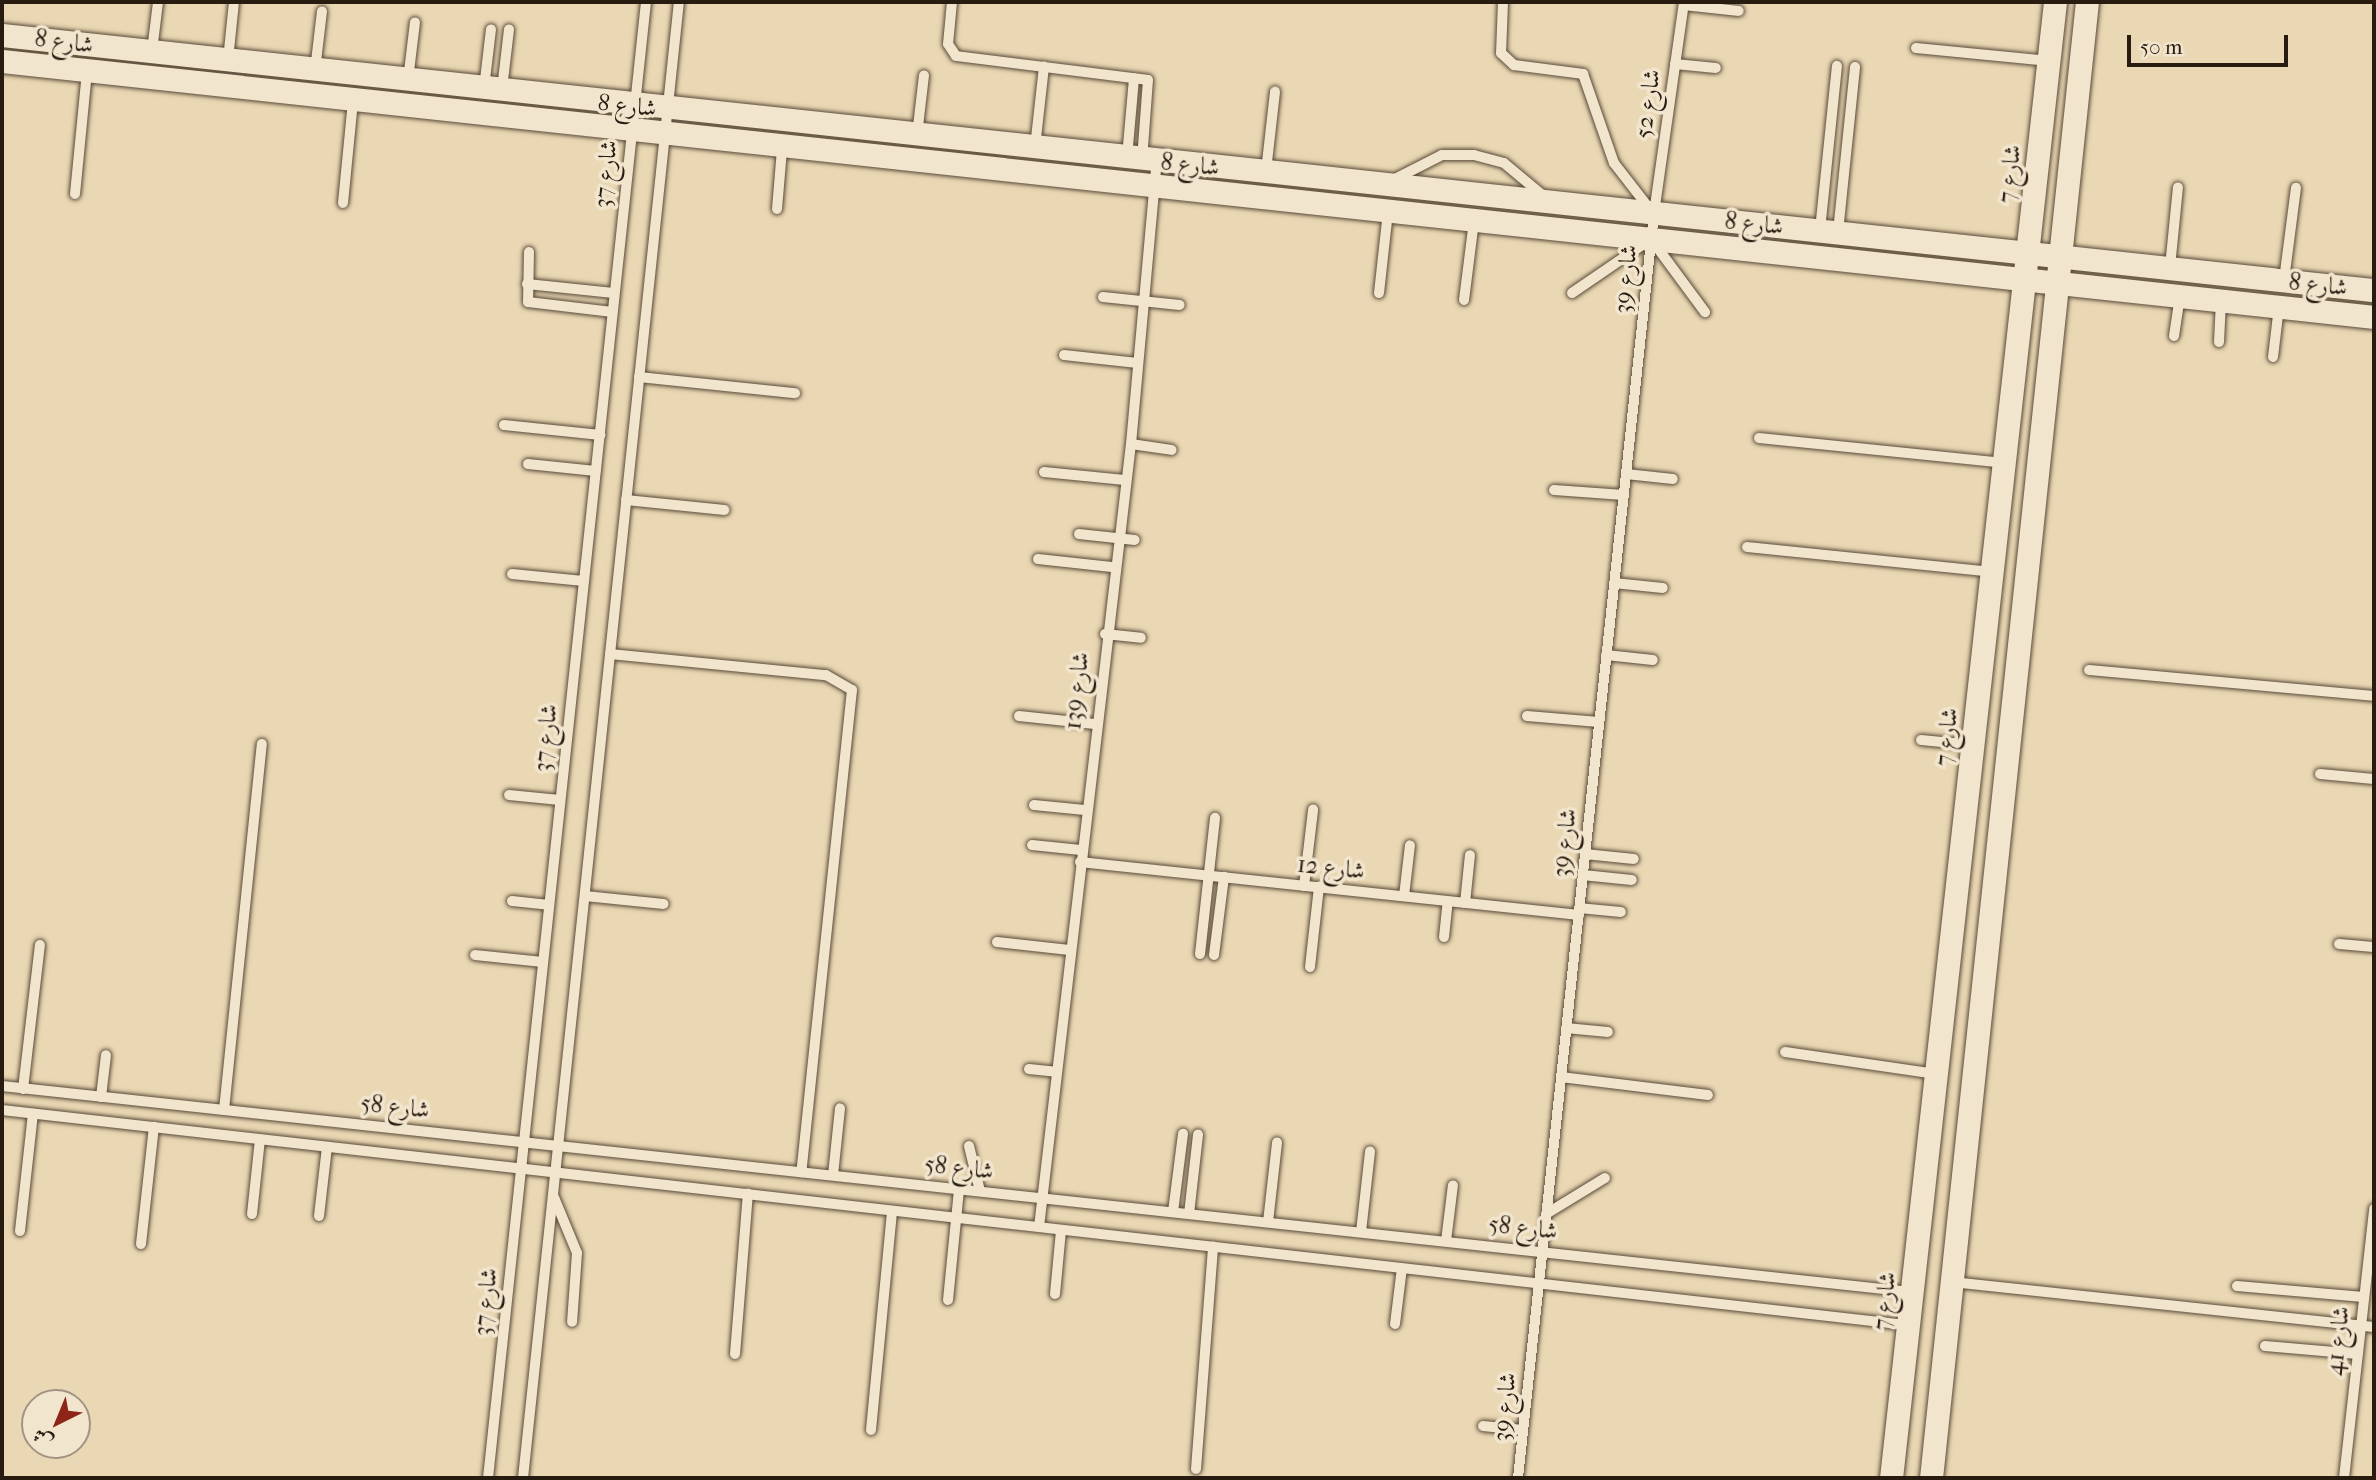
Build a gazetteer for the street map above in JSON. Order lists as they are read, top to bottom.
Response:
{
  "streets": {
    "street": ["شارع 8", "شارع 7"],
    "lane": [
      "شارع 52",
      "شارع 37",
      "شارع 39",
      "شارع 139",
      "شارع 12",
      "شارع 58",
      "شارع 41"
    ]
  },
  "crossings": [
    ["شارع 8", "شارع 52"],
    ["شارع 8", "شارع 37"],
    ["شارع 8", "شارع 7"],
    ["شارع 8", "شارع 39"],
    ["شارع 8", "شارع 139"],
    ["شارع 52", "شارع 39"],
    ["شارع 37", "شارع 58"],
    ["شارع 7", "شارع 58"],
    ["شارع 39", "شارع 12"],
    ["شارع 39", "شارع 58"],
    ["شارع 139", "شارع 12"],
    ["شارع 139", "شارع 58"]
  ],
  "scale_bar": "50 m",
  "north": "bottom left"
}
